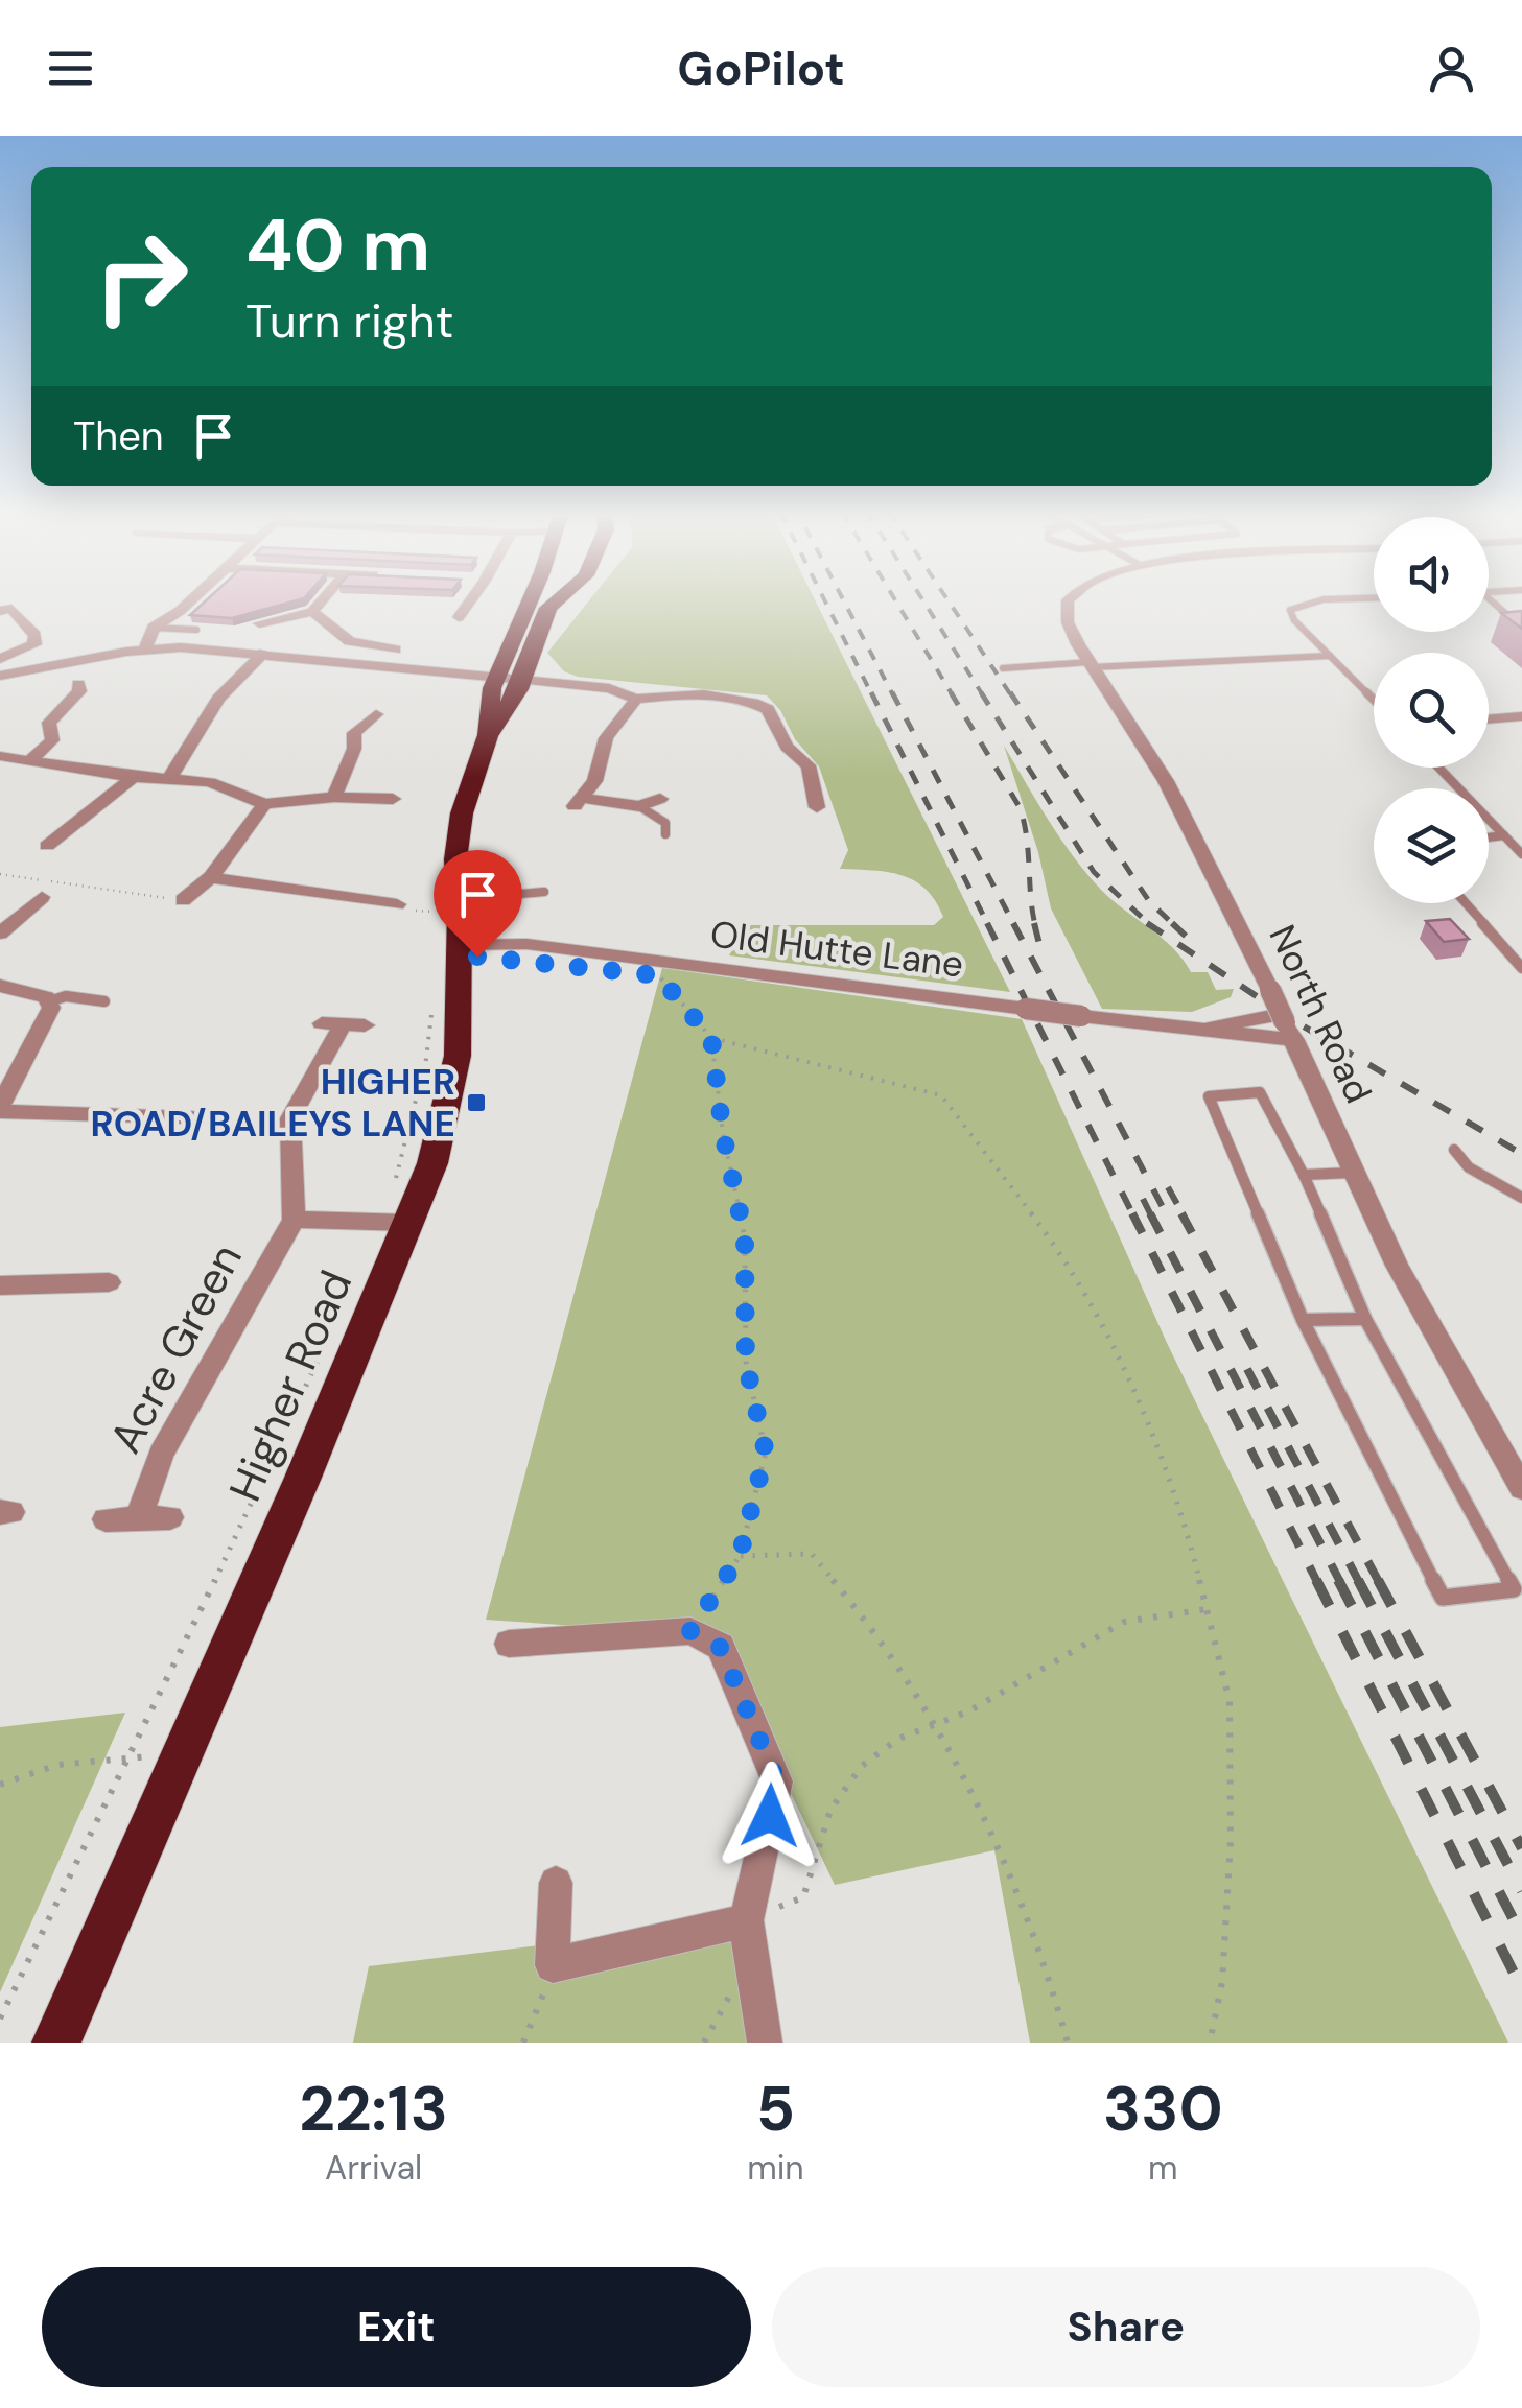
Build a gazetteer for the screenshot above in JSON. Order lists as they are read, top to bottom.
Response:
{
  "streets": {
    "highway": ["Higher Road"],
    "street": ["Old Hutte Lane", "North Road", "Acre Green"]
  },
  "crossings": [
    ["Old Hutte Lane", "North Road"],
    ["Old Hutte Lane", "Higher Road"]
  ],
  "places": {
    "transit": ["HIGHER ROAD/BAILEYS LANE"]
  },
  "page": {
    "header": "GoPilot",
    "turn": ["40 m", "Turn right"],
    "then": "Then",
    "eta": [
      "22:13",
      "Arrival",
      "5",
      "min",
      "330",
      "m"
    ],
    "buttons": ["Exit", "Share"]
  }
}
